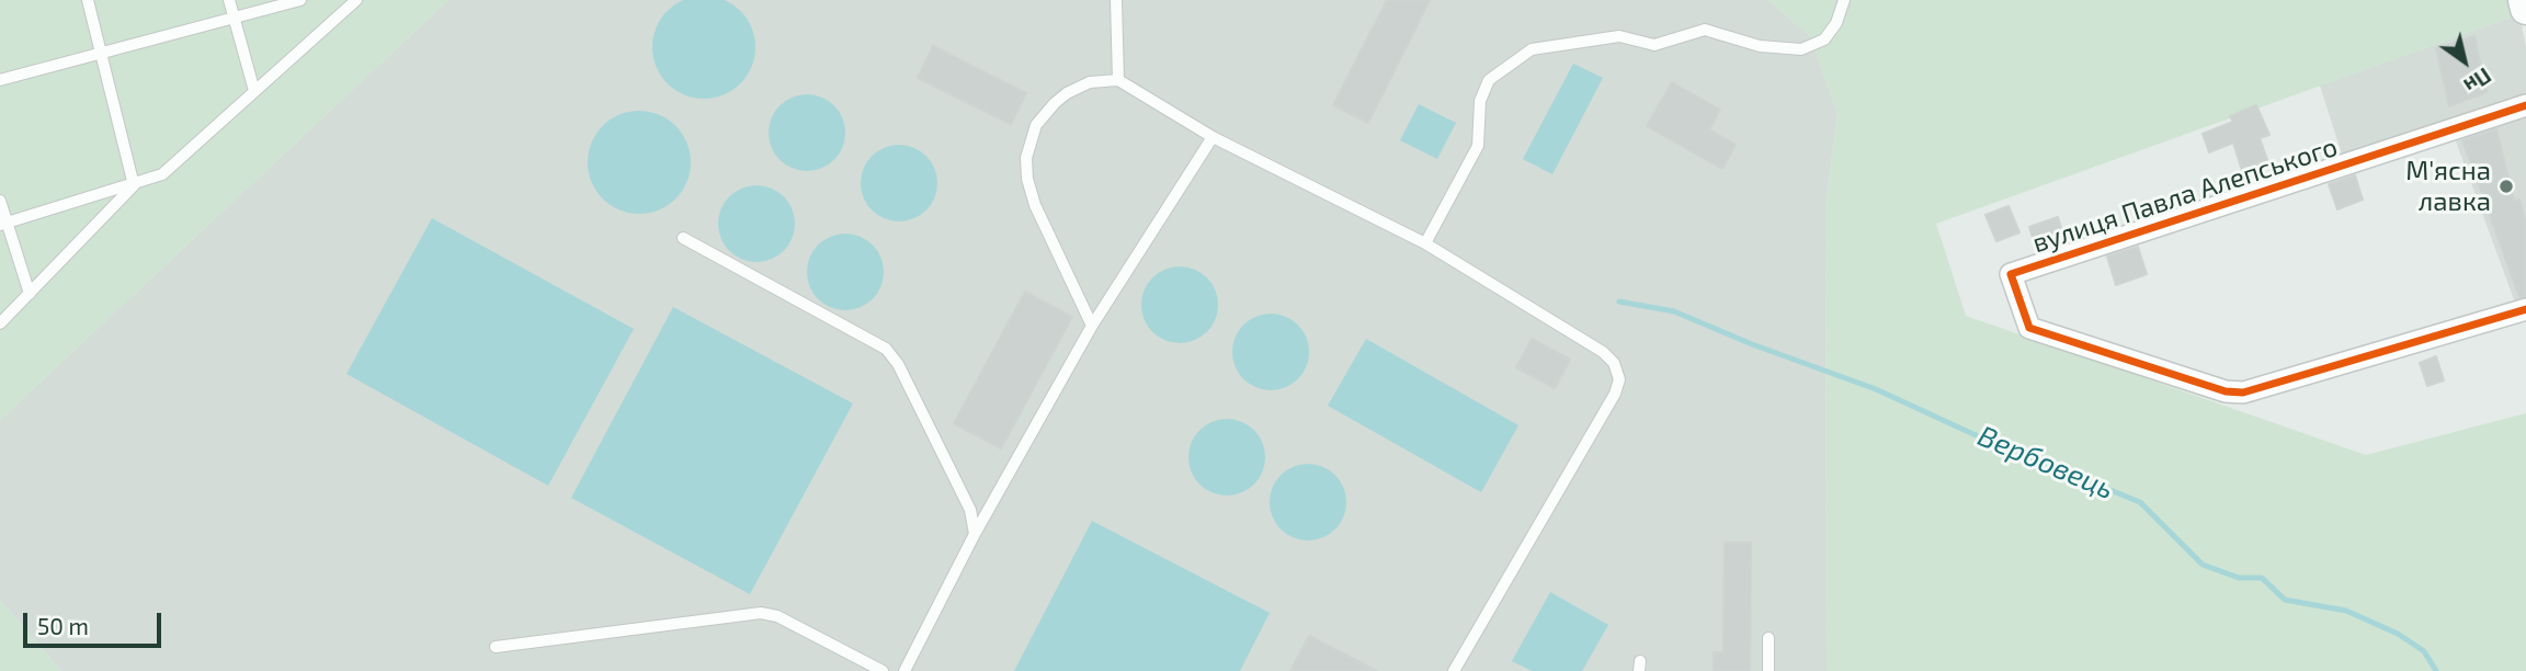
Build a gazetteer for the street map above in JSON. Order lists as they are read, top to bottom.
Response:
{
  "streets": {
    "street": ["вулиця Павла Алепського"]
  },
  "water": ["Вербовець"],
  "places": ["М'ясна лавка"],
  "scale_bar": "50 m",
  "north": "bottom right"
}
